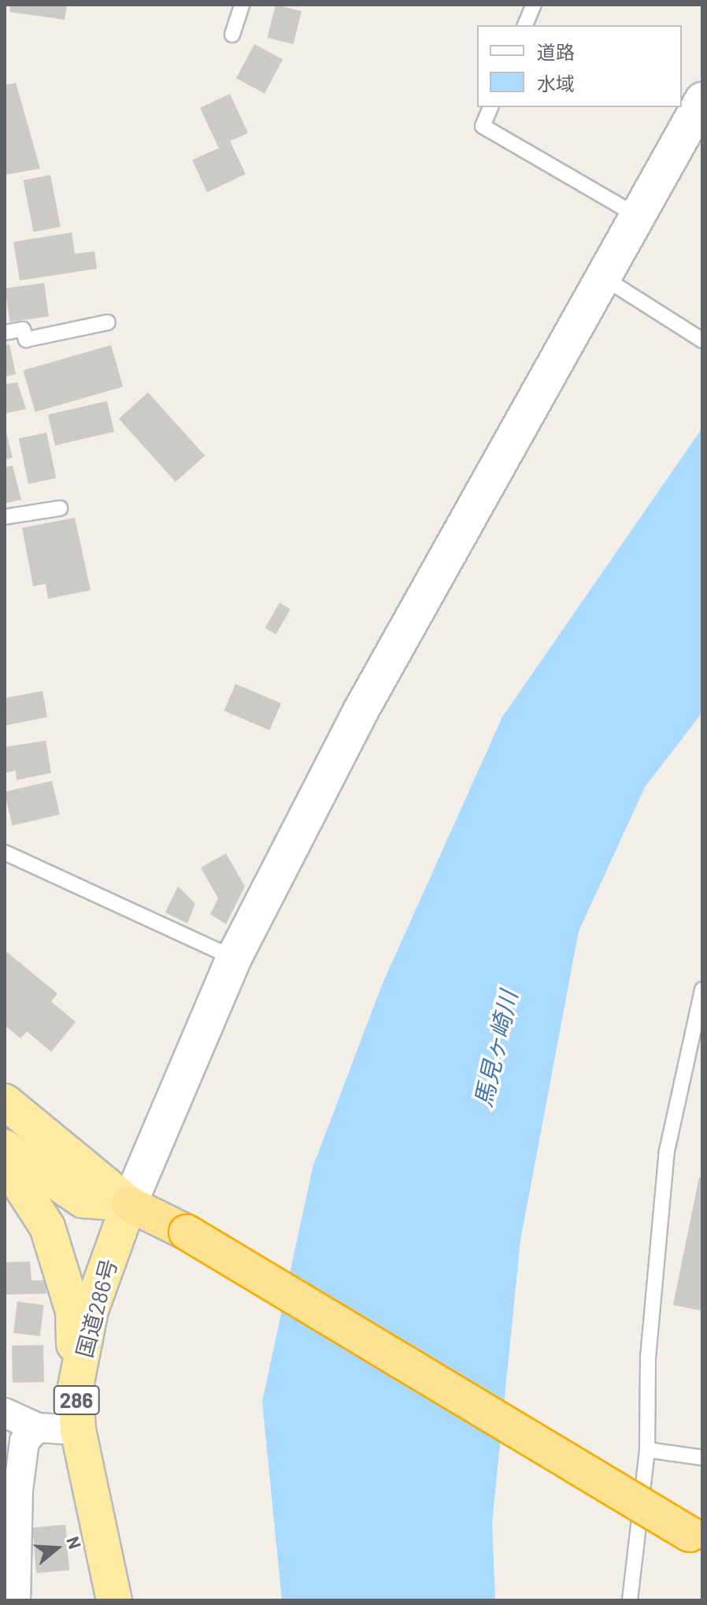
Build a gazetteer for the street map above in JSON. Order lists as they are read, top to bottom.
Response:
{
  "streets": {
    "highway": ["国道286号", "286"]
  },
  "water": ["馬見ヶ崎川"],
  "legend": ["道路", "水域"],
  "north": "right"
}
